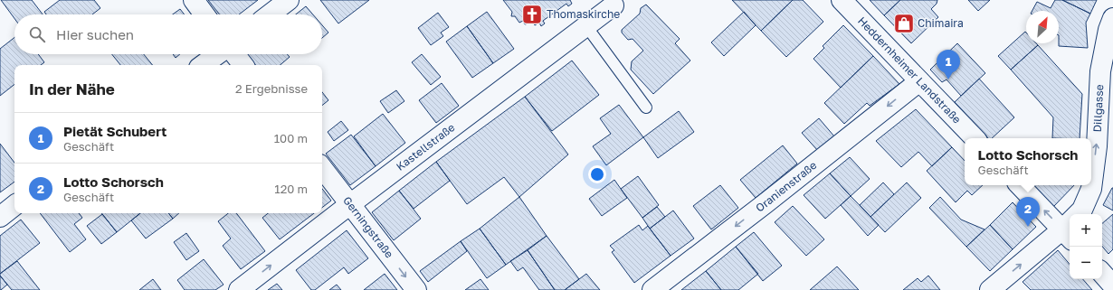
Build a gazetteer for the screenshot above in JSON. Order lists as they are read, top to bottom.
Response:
{
  "streets": {
    "street": [
      "Heddernheimer Landstraße",
      "Dillgasse",
      "Kastellstraße",
      "Oranienstraße",
      "Gerningstraße"
    ]
  },
  "crossings": [
    ["Heddernheimer Landstraße", "Oranienstraße"],
    ["Kastellstraße", "Gerningstraße"]
  ],
  "one_way": ["Dillgasse", "Oranienstraße", "Gerningstraße"],
  "places": {
    "church": ["Thomaskirche"],
    "shop": ["Chimaira"]
  },
  "north": "top right",
  "page": {
    "search": "Hier suchen",
    "pins": ["1", "2"],
    "heading": ["In der Nähe", "2 Ergebnisse"],
    "list": [
      {
        "mark": "1",
        "name": "Pietät Schubert",
        "note": "Geschäft",
        "value": "100 m"
      },
      {
        "mark": "2",
        "name": "Lotto Schorsch",
        "note": "Geschäft",
        "value": "120 m"
      }
    ],
    "popup": ["Lotto Schorsch", "Geschäft"],
    "map_buttons": ["+", "−"]
  }
}
